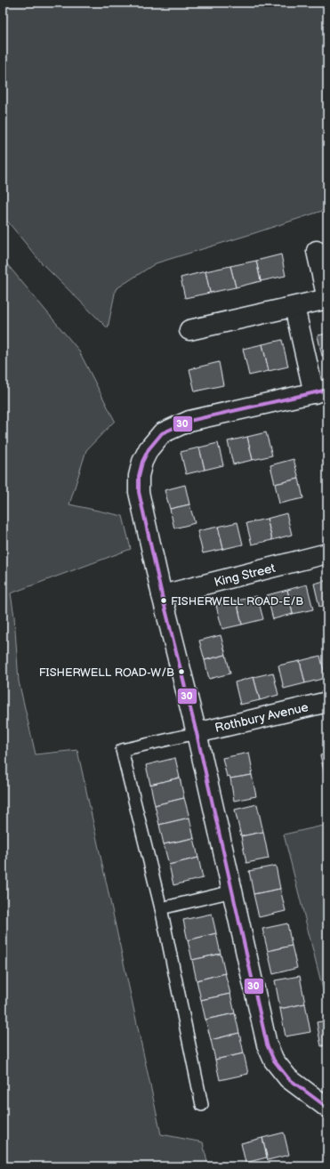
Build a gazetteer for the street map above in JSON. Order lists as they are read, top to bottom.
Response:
{
  "streets": {
    "street": ["King Street", "Rothbury Avenue"]
  },
  "places": ["FISHERWELL ROAD-E/B", "FISHERWELL ROAD-W/B"],
  "lines": ["transit line 30"]
}
